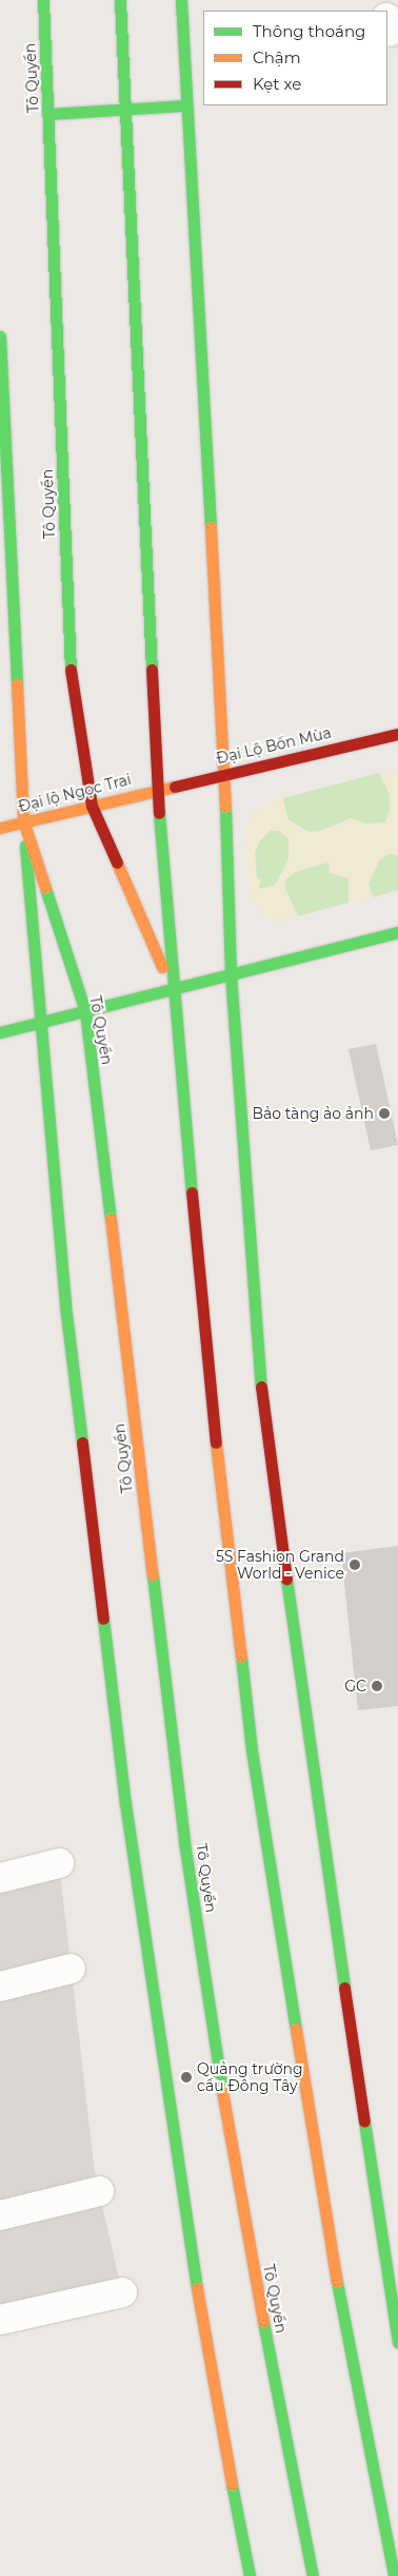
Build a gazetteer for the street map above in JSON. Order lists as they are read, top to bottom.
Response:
{
  "streets": {
    "main road": ["Tô Quyền", "Đại Lộ Bốn Mùa", "Đại lộ Ngọc Trai"]
  },
  "crossings": [
    ["Tô Quyền", "Đại Lộ Bốn Mùa"],
    ["Tô Quyền", "Đại lộ Ngọc Trai"],
    ["Đại Lộ Bốn Mùa", "Đại lộ Ngọc Trai"]
  ],
  "places": [
    "Bảo tàng ảo ảnh",
    "5S Fashion Grand World - Venice",
    "GC",
    "Quảng trường cầu Đông Tây"
  ],
  "legend": ["Thông thoáng", "Chậm", "Kẹt xe"]
}
